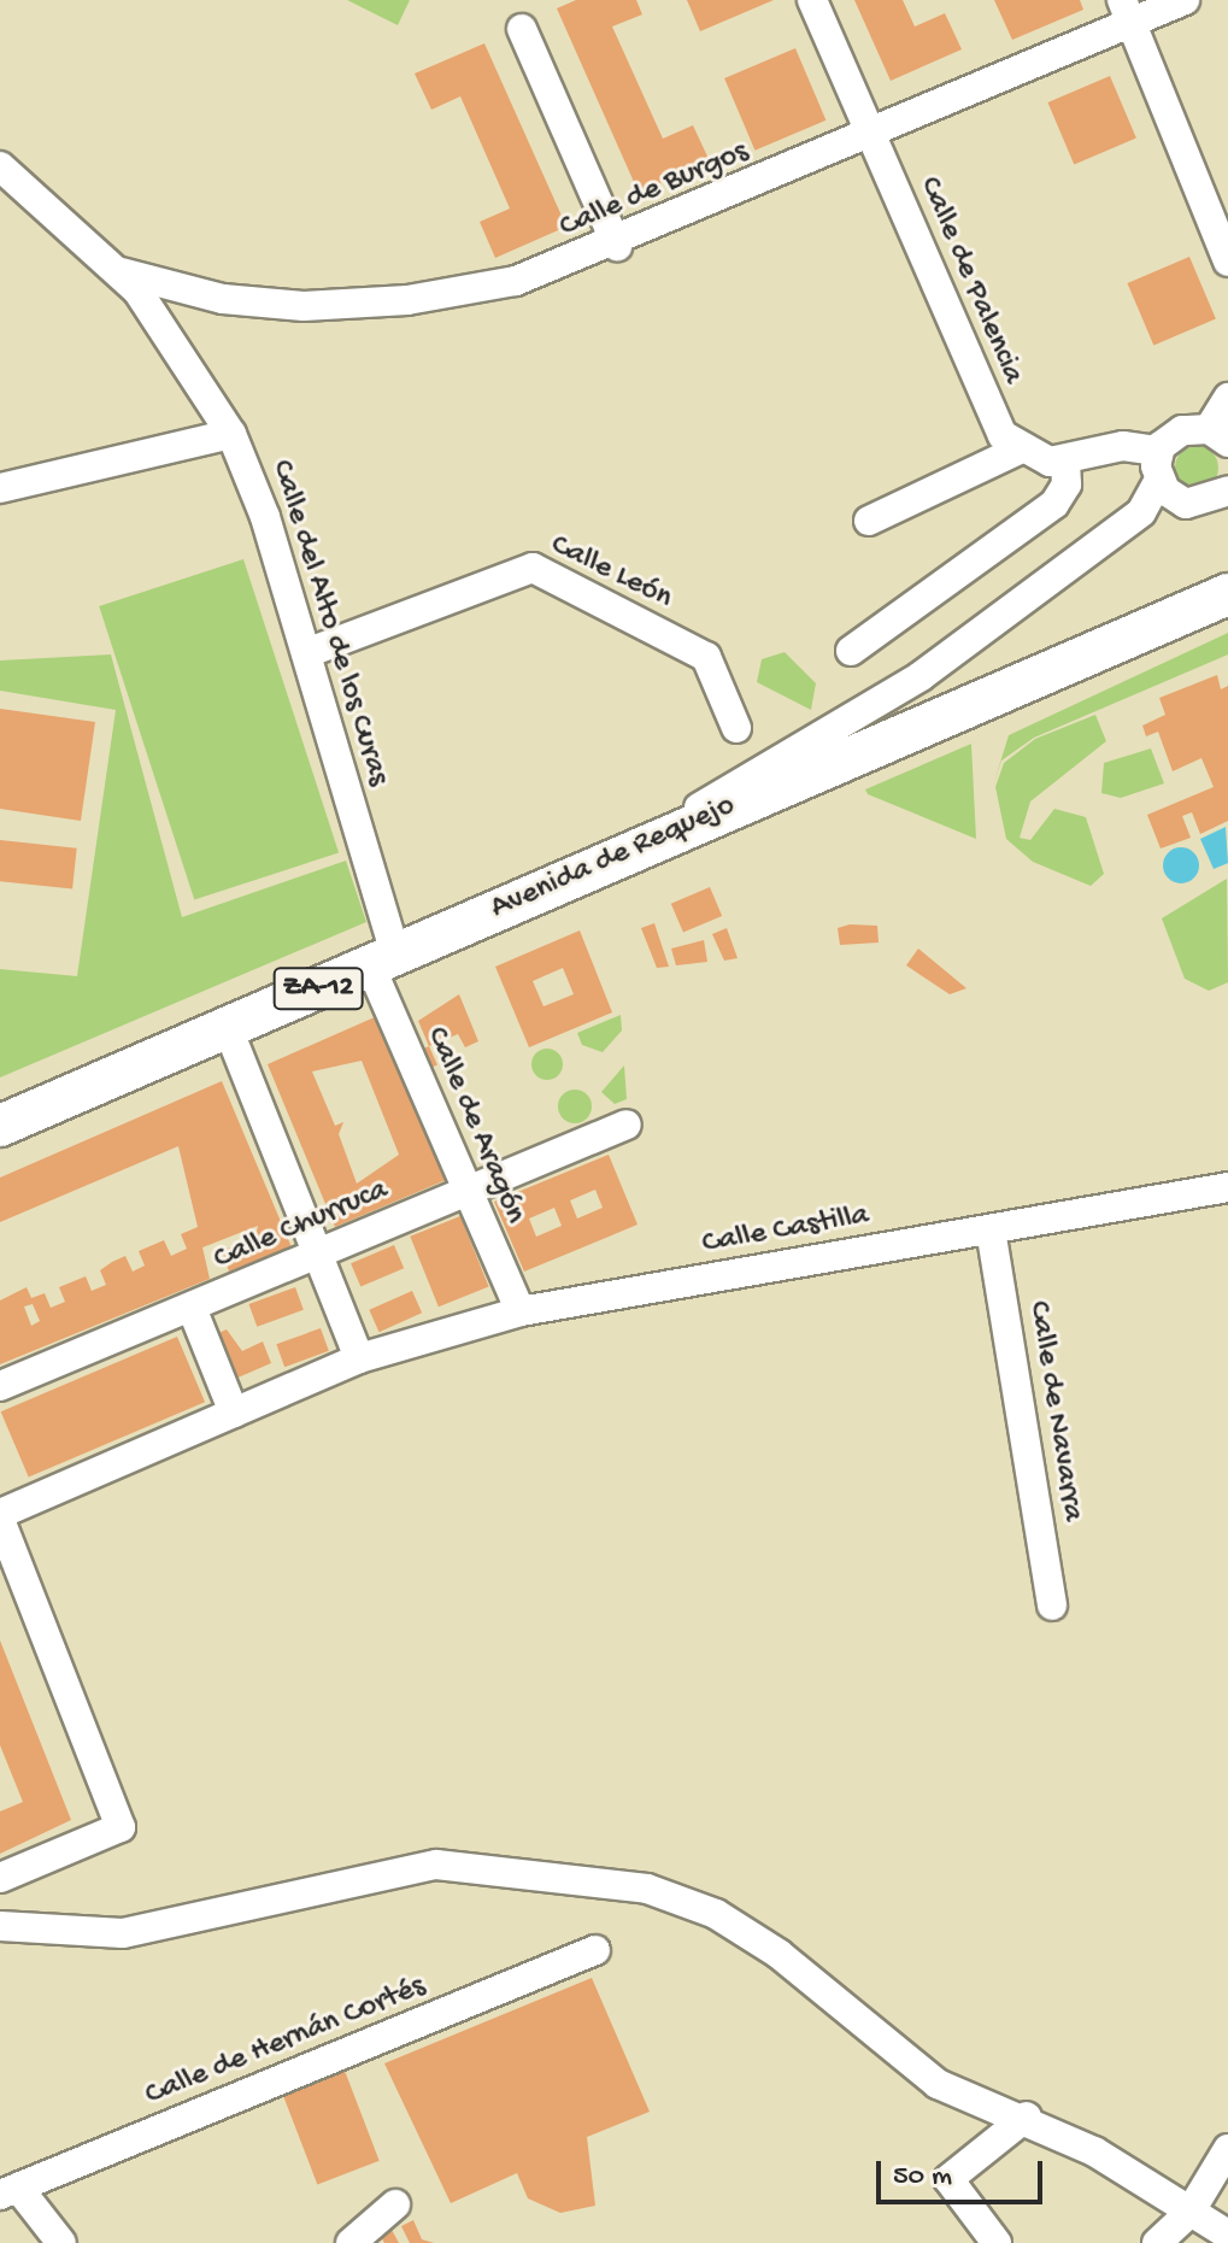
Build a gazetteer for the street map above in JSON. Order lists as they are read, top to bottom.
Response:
{
  "streets": {
    "highway": ["Avenida de Requejo", "ZA-12"],
    "street": [
      "Calle de Burgos",
      "Calle de Palencia",
      "Calle León",
      "Calle del Alto de los Curas",
      "Calle de Aragón",
      "Calle Churruca",
      "Calle Castilla",
      "Calle de Navarra",
      "Calle de Hernán Cortés"
    ]
  },
  "crossings": [
    ["Calle de Burgos", "Calle de Palencia"],
    ["Calle de Burgos", "Calle del Alto de los Curas"],
    ["Calle León", "Calle del Alto de los Curas"],
    ["Calle del Alto de los Curas", "Avenida de Requejo"],
    ["Calle del Alto de los Curas", "Calle de Aragón"],
    ["Avenida de Requejo", "Calle de Aragón"],
    ["Calle de Aragón", "Calle Churruca"],
    ["Calle de Aragón", "Calle Castilla"],
    ["Calle Castilla", "Calle de Navarra"]
  ],
  "scale_bar": "50 m"
}
